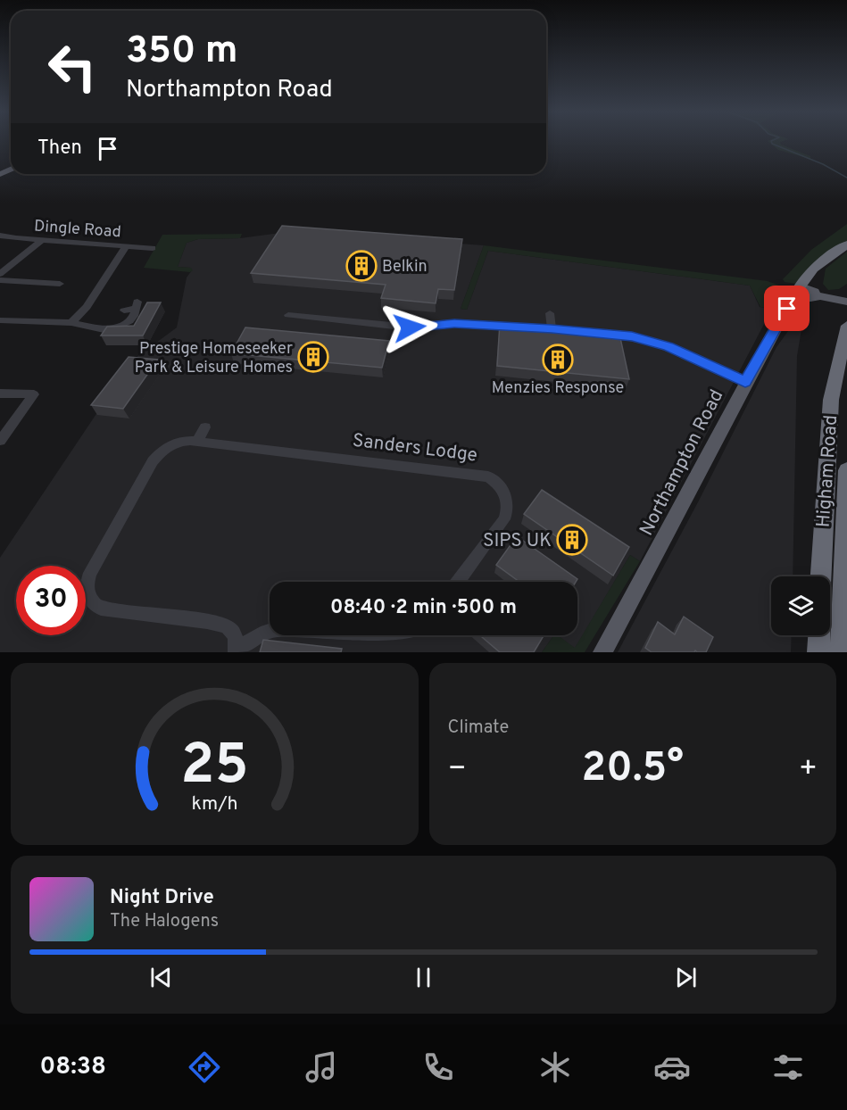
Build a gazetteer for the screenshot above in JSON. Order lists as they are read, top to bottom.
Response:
{
  "streets": {
    "highway": ["Higham Road"],
    "main road": ["Northampton Road"],
    "street": ["Dingle Road", "Sanders Lodge"]
  },
  "places": {
    "building": [
      "Belkin",
      "Prestige Homeseeker Park & Leisure Homes",
      "Menzies Response",
      "SIPS UK"
    ]
  },
  "page": {
    "turn": ["350 m", "Northampton Road"],
    "then": "Then",
    "limit": "30",
    "trip": "08:40 · 2 min · 500 m",
    "tile": "Climate",
    "heat": ["−", "20.5°", "+"],
    "song": ["Night Drive", "The Halogens"],
    "tabs": "08:38",
    "gauge": ["25", "km/h"]
  }
}
